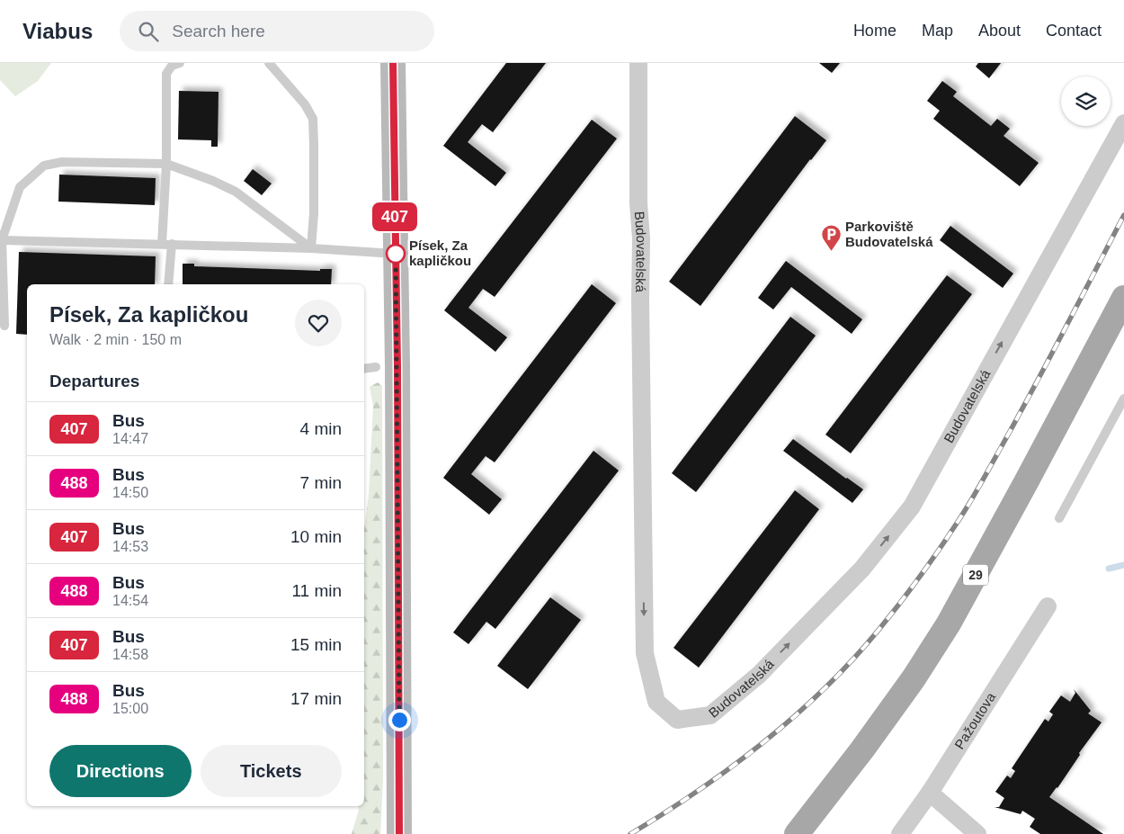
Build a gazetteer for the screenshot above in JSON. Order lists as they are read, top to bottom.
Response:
{
  "streets": {
    "main road": ["29"],
    "street": ["Budovatelská", "Pažoutova"]
  },
  "places": {
    "parking": ["Parkoviště Budovatelská"],
    "other": ["Písek, Za kapličkou"]
  },
  "lines": ["bus line 407"],
  "page": {
    "header": "Viabus",
    "search": "Search here",
    "nav": [
      "Home",
      "Map",
      "About",
      "Contact"
    ],
    "on_map": "407",
    "heading": [
      ["Písek, Za kapličkou", "Walk · 2 min · 150 m"],
      "Departures"
    ],
    "list": [
      {
        "mark": "407",
        "name": "Bus",
        "note": "14:47",
        "value": "4 min"
      },
      {
        "mark": "488",
        "name": "Bus",
        "note": "14:50",
        "value": "7 min"
      },
      {
        "mark": "407",
        "name": "Bus",
        "note": "14:53",
        "value": "10 min"
      },
      {
        "mark": "488",
        "name": "Bus",
        "note": "14:54",
        "value": "11 min"
      },
      {
        "mark": "407",
        "name": "Bus",
        "note": "14:58",
        "value": "15 min"
      },
      {
        "mark": "488",
        "name": "Bus",
        "note": "15:00",
        "value": "17 min"
      }
    ],
    "buttons": ["Directions", "Tickets"]
  }
}
